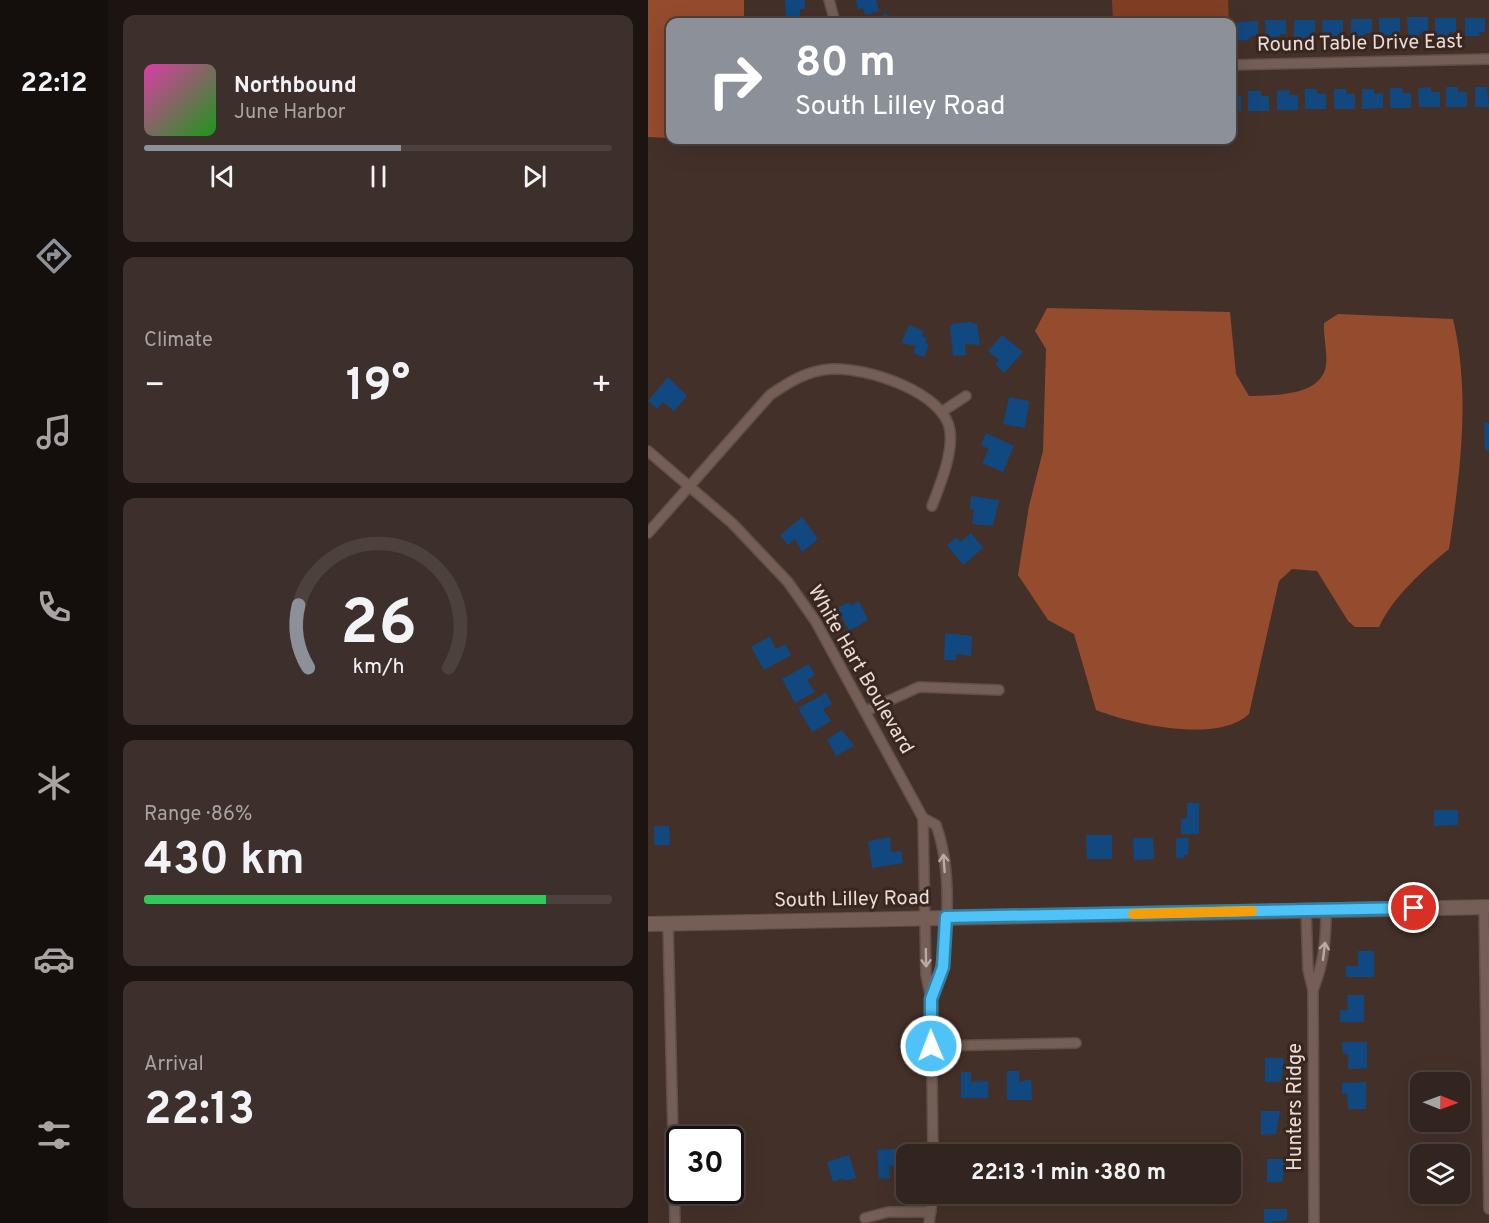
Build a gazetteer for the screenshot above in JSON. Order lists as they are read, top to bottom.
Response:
{
  "streets": {
    "street": [
      "Round Table Drive East",
      "White Hart Boulevard",
      "South Lilley Road",
      "Hunters Ridge"
    ]
  },
  "crossings": [
    ["White Hart Boulevard", "South Lilley Road"],
    ["South Lilley Road", "Hunters Ridge"]
  ],
  "north": "right",
  "page": {
    "tabs": "22:12",
    "turn": ["80 m", "South Lilley Road"],
    "song": ["Northbound", "June Harbor"],
    "tile": [
      "Climate",
      ["Range · 86%", "430 km"],
      ["Arrival", "22:13"]
    ],
    "heat": ["−", "19°", "+"],
    "limit": "30",
    "trip": "22:13 · 1 min · 380 m",
    "gauge": ["26", "km/h"]
  }
}
